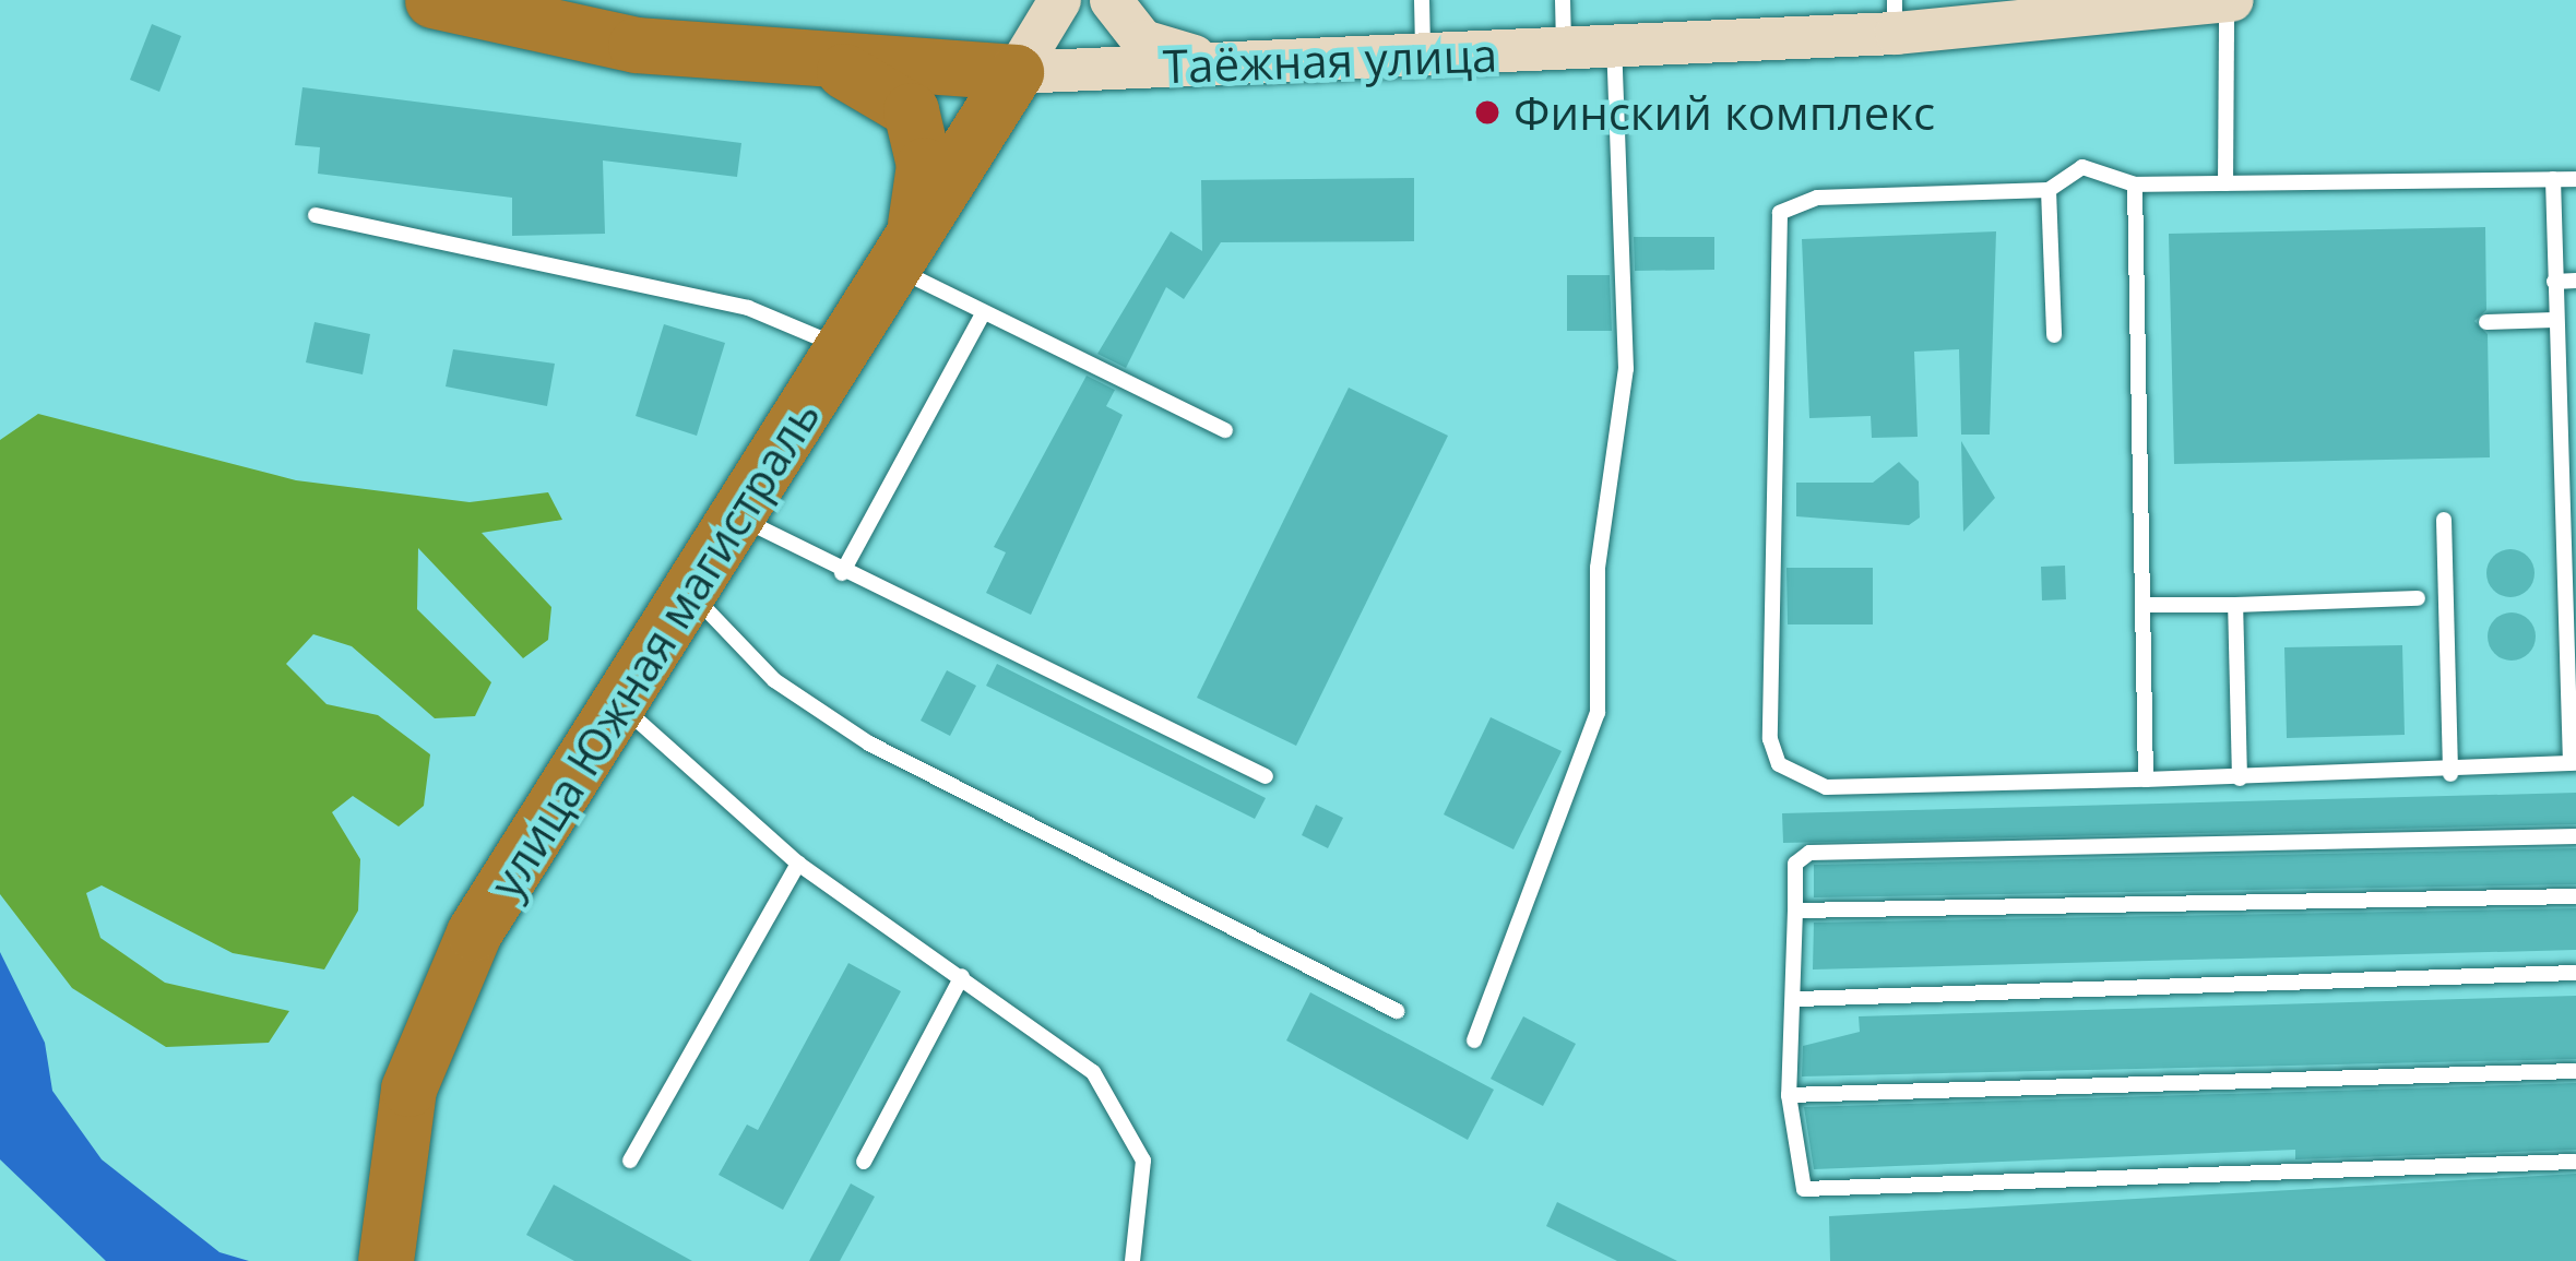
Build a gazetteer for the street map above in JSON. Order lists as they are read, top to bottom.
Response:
{
  "streets": {
    "highway": ["Таёжная улица", "улица Южная магистраль"]
  },
  "crossings": [
    ["Таёжная улица", "улица Южная магистраль"]
  ],
  "places": ["Финский комплекс"]
}
